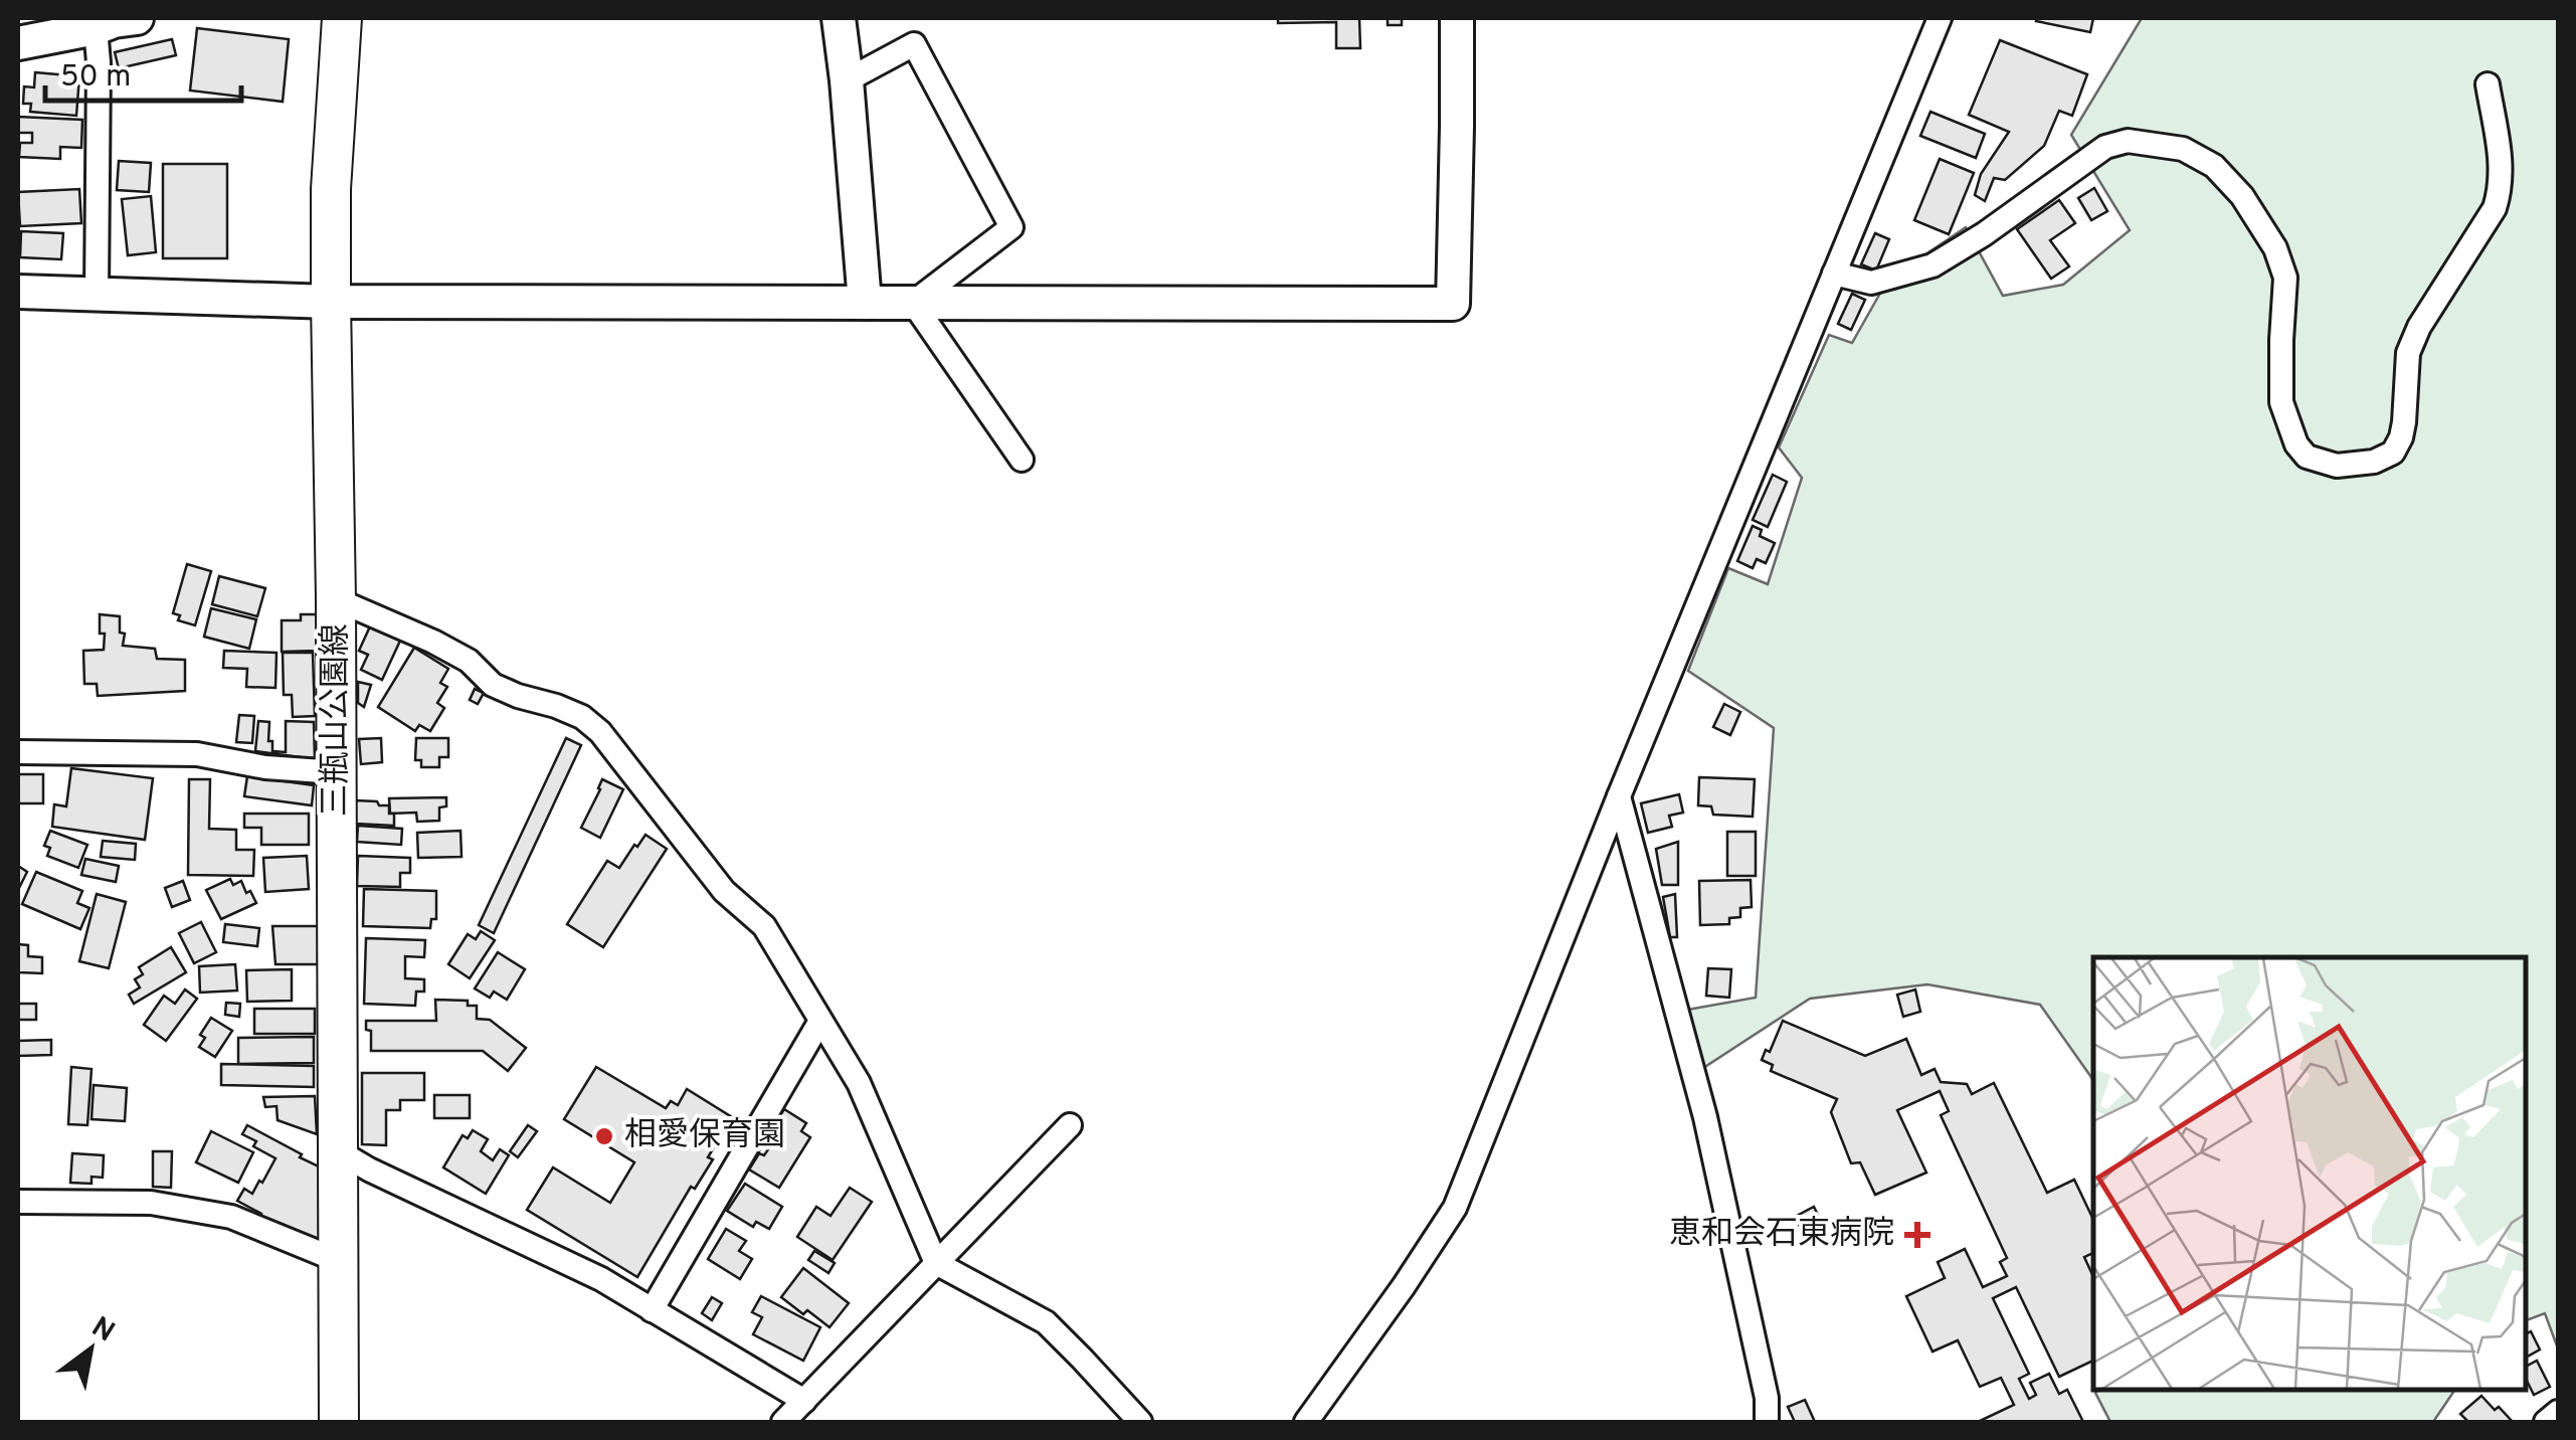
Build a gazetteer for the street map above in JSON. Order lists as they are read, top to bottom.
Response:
{
  "streets": {
    "main road": ["三瓶山公園線"]
  },
  "places": {
    "other": ["相愛保育園"],
    "health": ["恵和会石東病院"]
  },
  "scale_bar": "50 m",
  "north": "top right"
}
